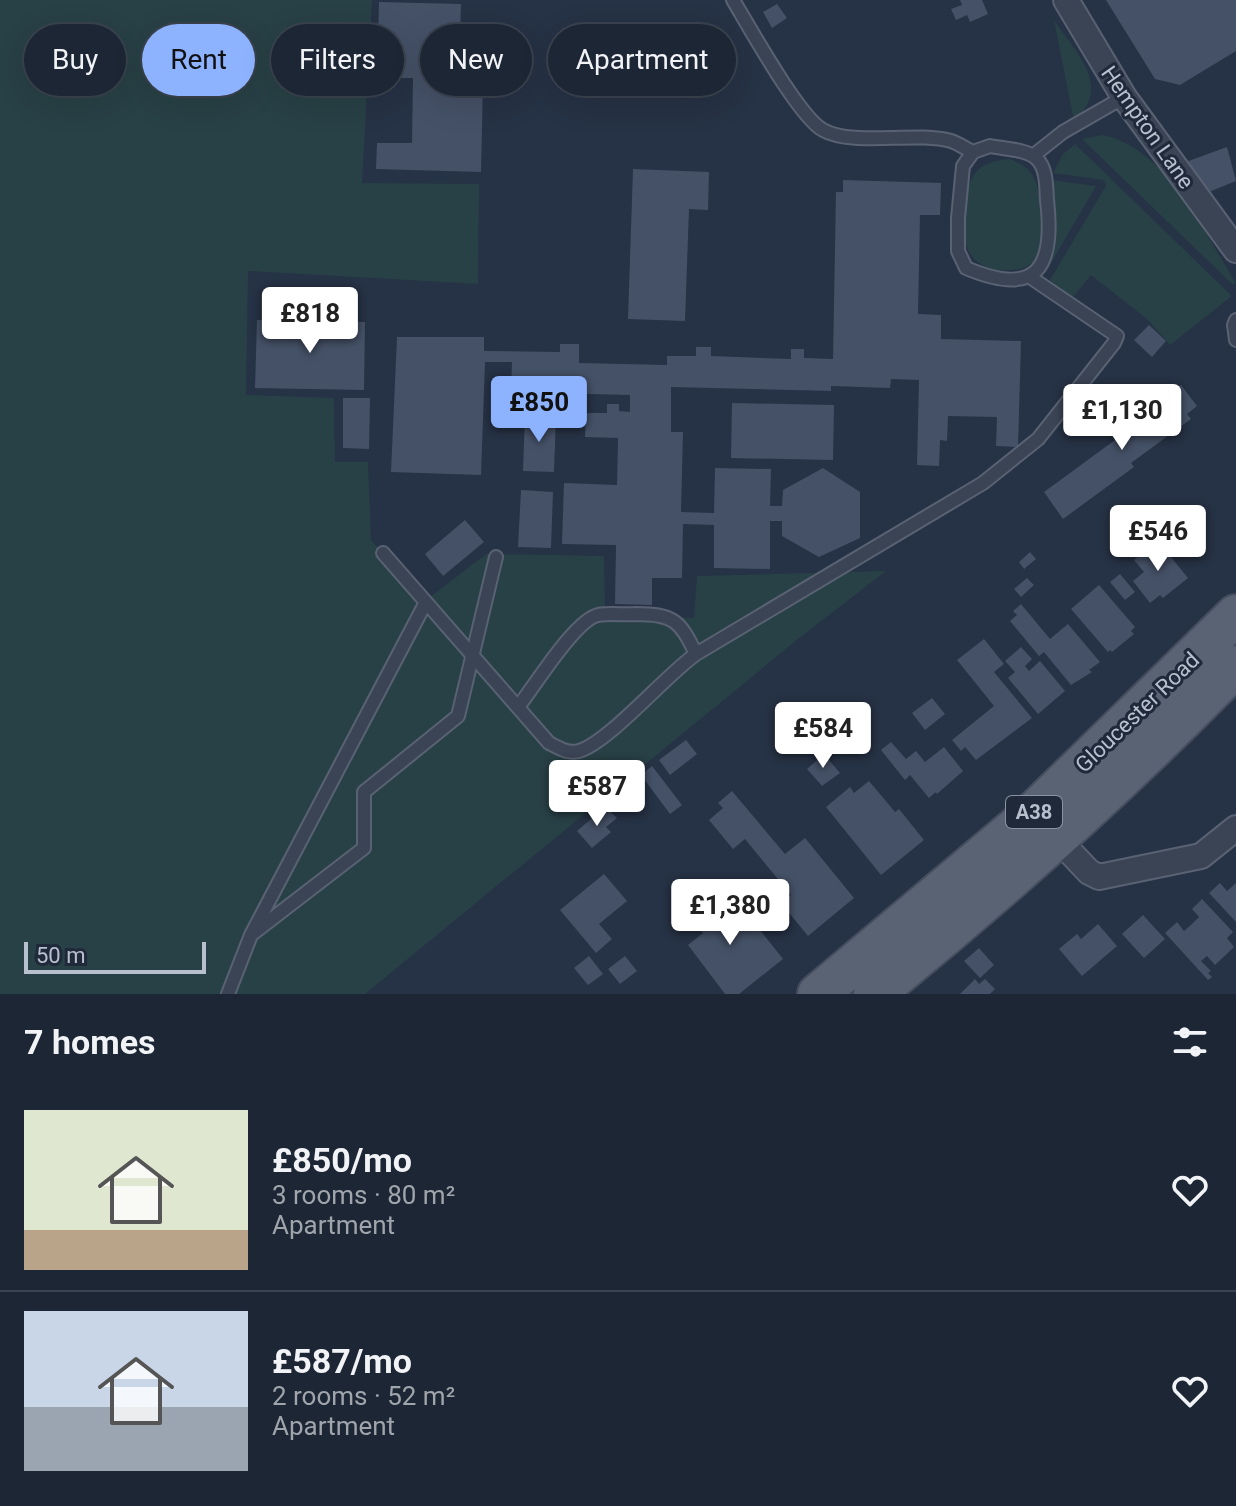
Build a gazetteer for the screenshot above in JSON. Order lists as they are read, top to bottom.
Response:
{
  "streets": {
    "main road": ["Gloucester Road", "A38"],
    "street": ["Hempton Lane"]
  },
  "scale_bar": "50 m",
  "page": {
    "chip": [
      "Buy",
      "Rent",
      "Filters",
      "New",
      "Apartment"
    ],
    "price": [
      "£818",
      "£850",
      "£1,130",
      "£546",
      "£584",
      "£587",
      "£1,380"
    ],
    "scale": "50 m",
    "heading": "7 homes",
    "list": [
      {
        "name": "£850/mo",
        "note": "3 rooms · 80 m² · Apartment"
      },
      {
        "name": "£587/mo",
        "note": "2 rooms · 52 m² · Apartment"
      }
    ]
  }
}
